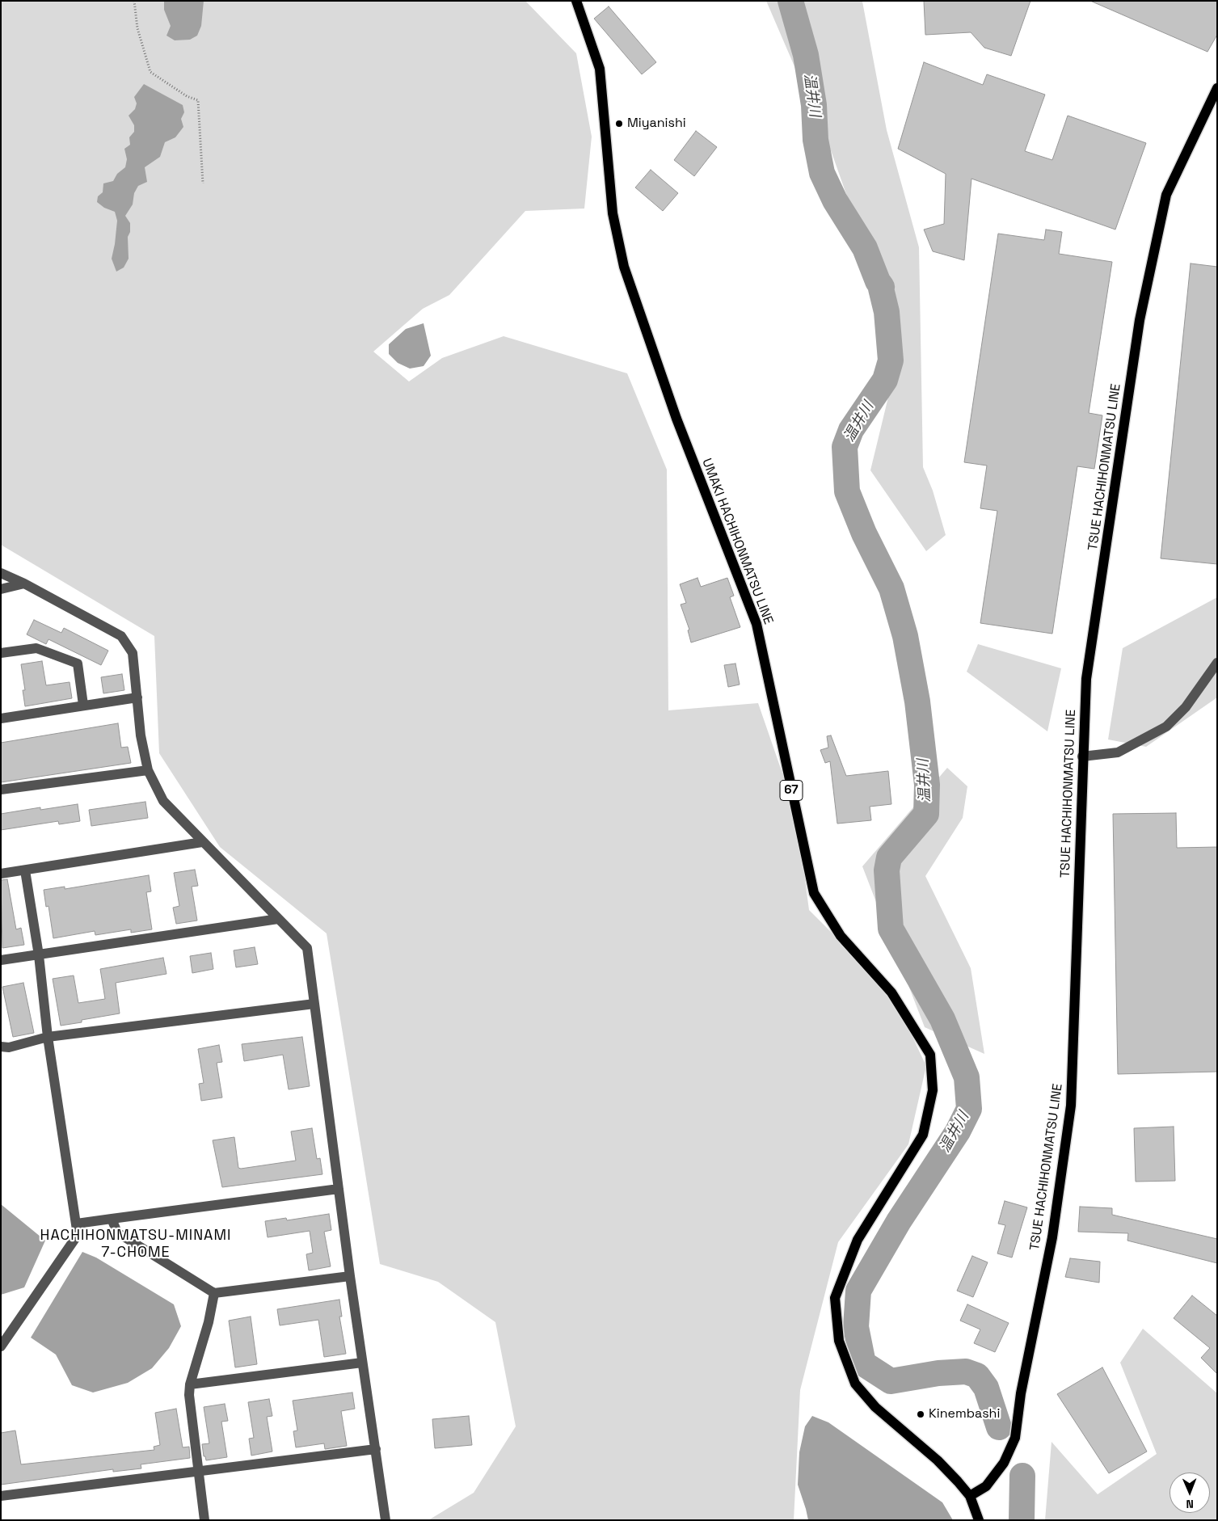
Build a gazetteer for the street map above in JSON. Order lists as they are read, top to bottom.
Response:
{
  "streets": {
    "main road": ["TSUE HACHIHONMATSU LINE", "UMAKI HACHIHONMATSU LINE", "67"]
  },
  "crossings": [
    ["TSUE HACHIHONMATSU LINE", "UMAKI HACHIHONMATSU LINE"]
  ],
  "districts": ["HACHIHONMATSU-MINAMI 7-CHOME"],
  "water": ["温井川"],
  "places": ["Miyanishi", "Kinembashi"],
  "north": "bottom"
}
